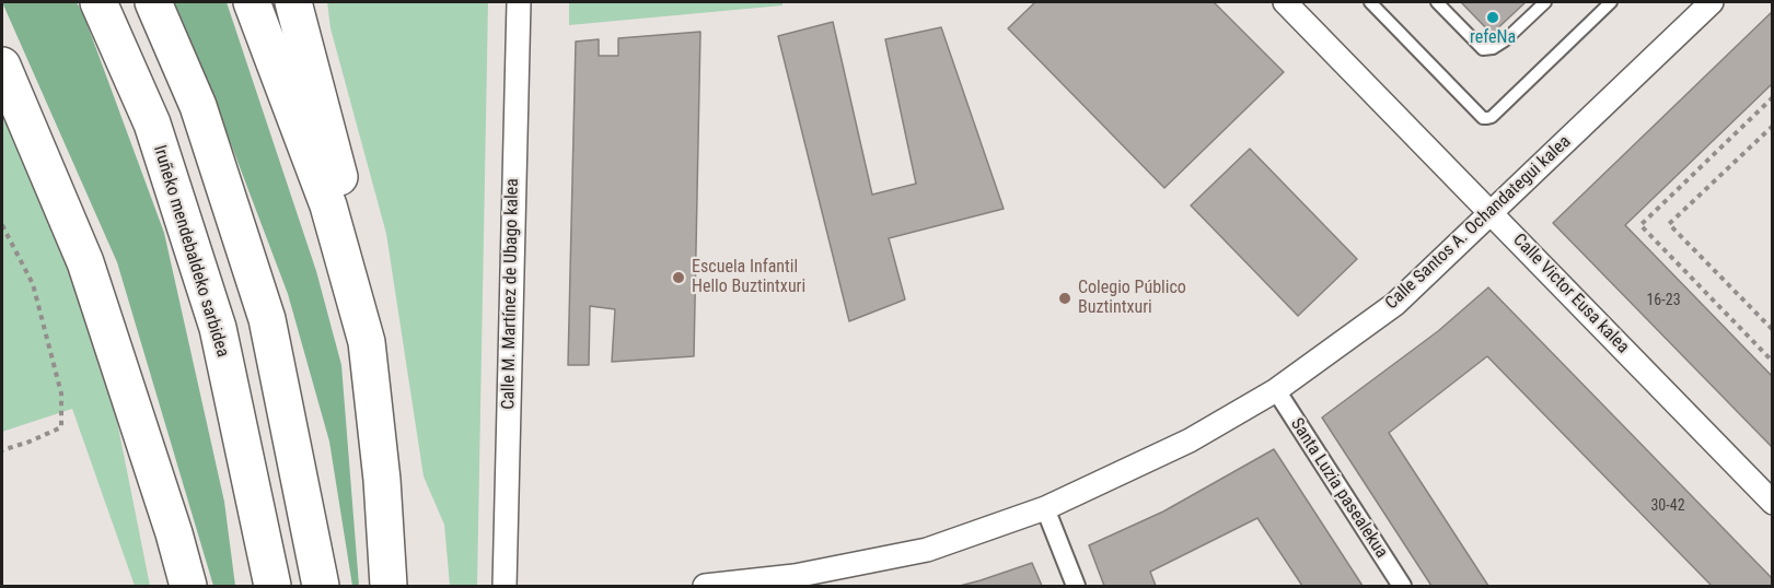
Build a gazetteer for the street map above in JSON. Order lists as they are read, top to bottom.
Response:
{
  "streets": {
    "highway": ["Iruñeko mendebaldeko sarbidea"],
    "street": [
      "Calle Santos A. Ochandategui kalea",
      "Calle M. Martínez de Ubago kalea",
      "Calle Victor Eusa kalea",
      "Santa Luzia pasealekua"
    ]
  },
  "crossings": [
    ["Calle Santos A. Ochandategui kalea", "Calle Victor Eusa kalea"],
    ["Calle Santos A. Ochandategui kalea", "Santa Luzia pasealekua"]
  ],
  "places": ["refeNa", "Escuela Infantil Hello Buztintxuri", "Colegio Público Buztintxuri"],
  "house_numbers": ["16-23", "30-42"]
}
